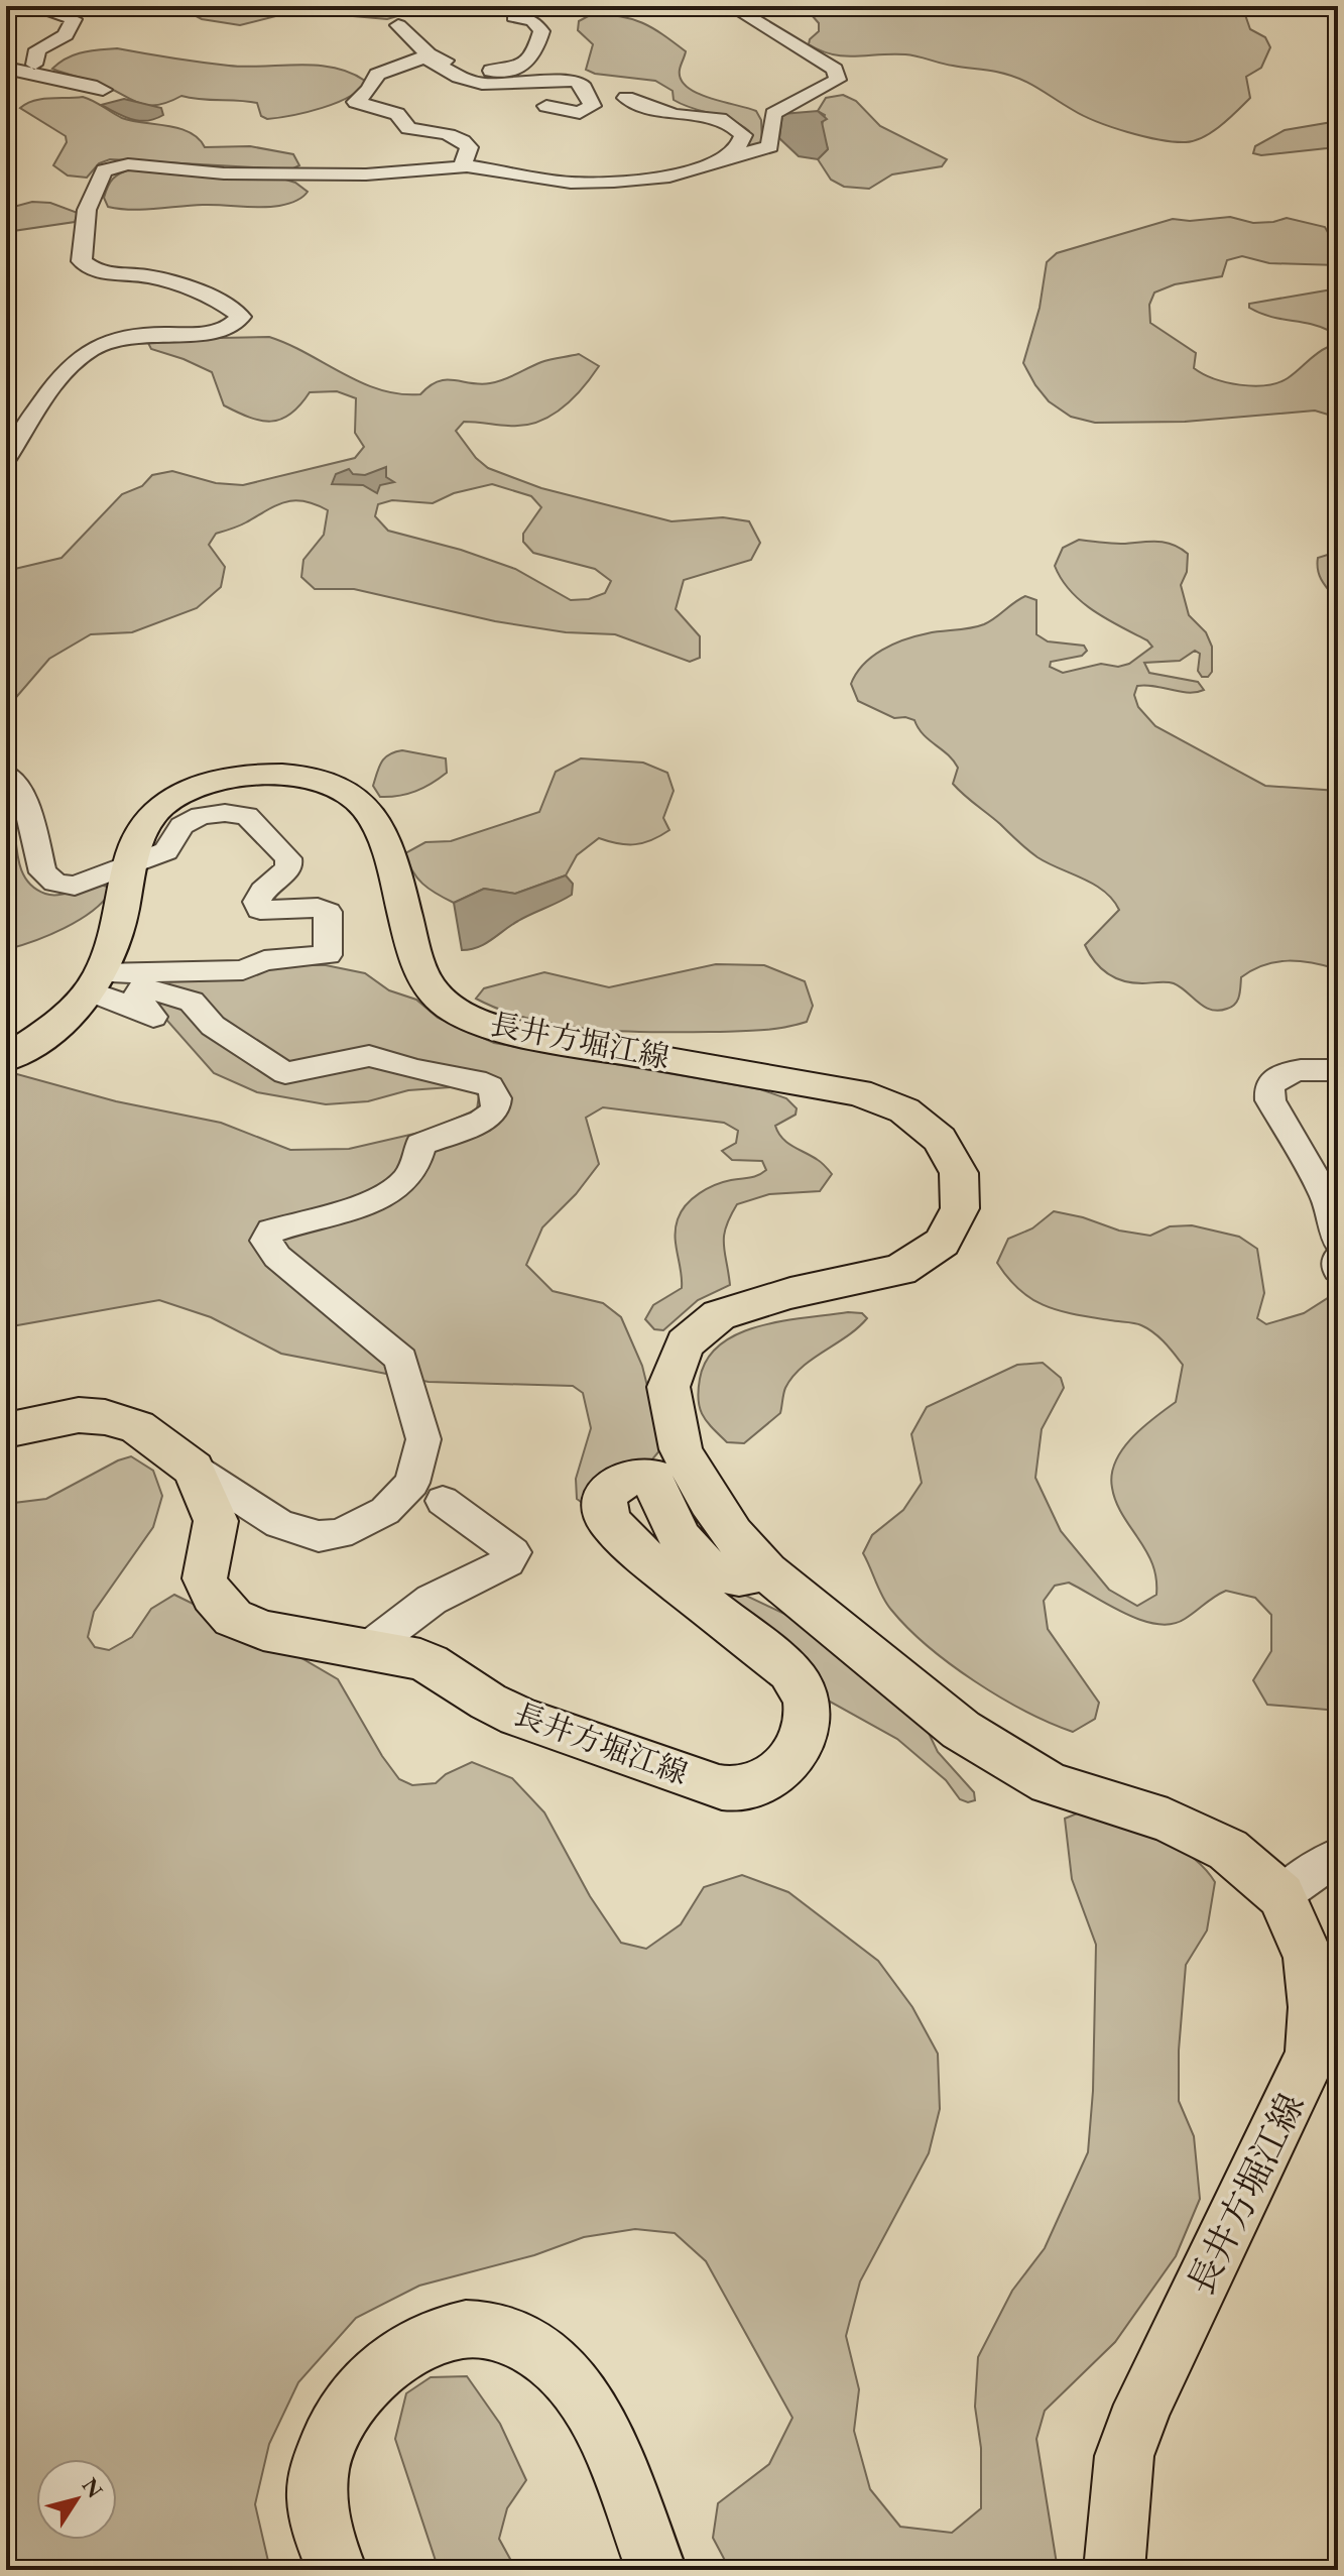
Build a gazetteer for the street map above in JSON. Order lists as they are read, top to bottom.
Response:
{
  "streets": {
    "main road": ["長井方堀江線"]
  },
  "north": "top right"
}
